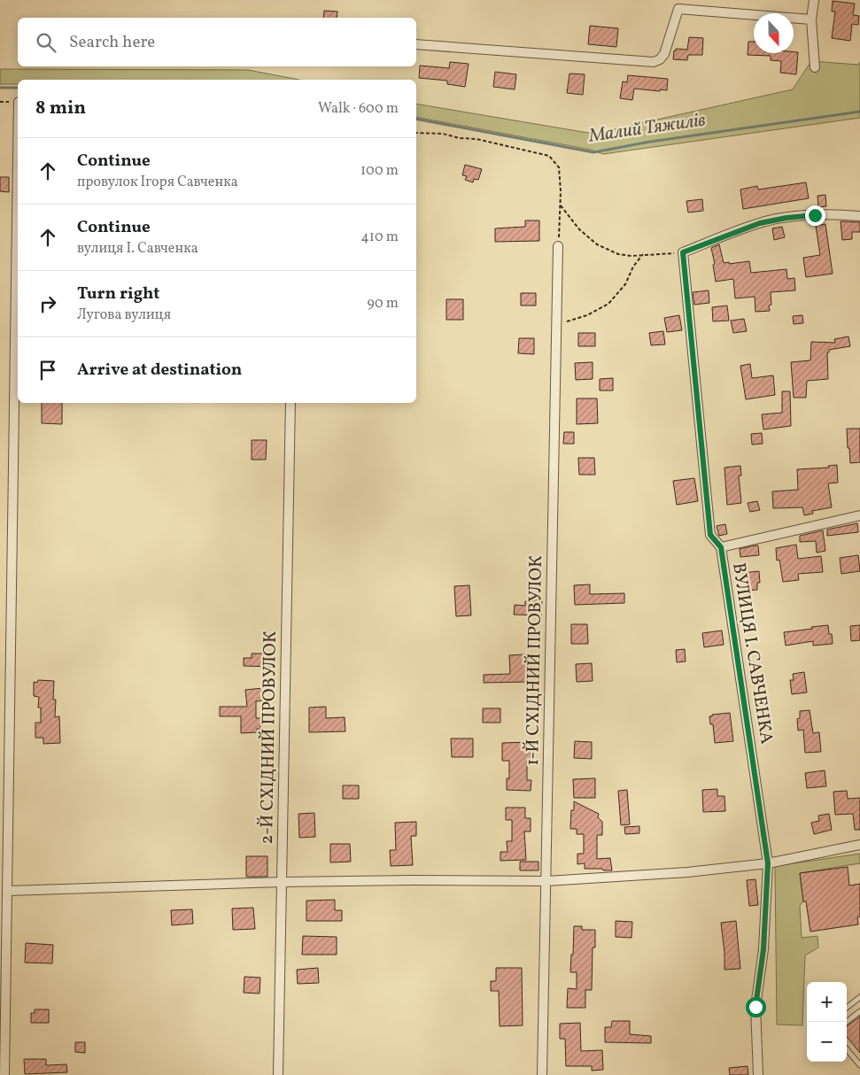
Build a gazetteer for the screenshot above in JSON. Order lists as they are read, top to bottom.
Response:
{
  "streets": {
    "street": ["ВУЛИЦЯ І. САВЧЕНКА", "1-Й СХІДНИЙ ПРОВУЛОК", "2-Й СХІДНИЙ ПРОВУЛОК"]
  },
  "water": ["Малий Тяжилів"],
  "north": "bottom",
  "page": {
    "search": "Search here",
    "heading": ["8 min", "Walk · 600 m"],
    "list": [
      ["Continue", "провулок Ігоря Савченка", "100 m"],
      ["Continue", "вулиця І. Савченка", "410 m"],
      ["Turn right", "Лугова вулиця", "90 m"],
      "Arrive at destination"
    ],
    "map_buttons": ["+", "−"]
  }
}
